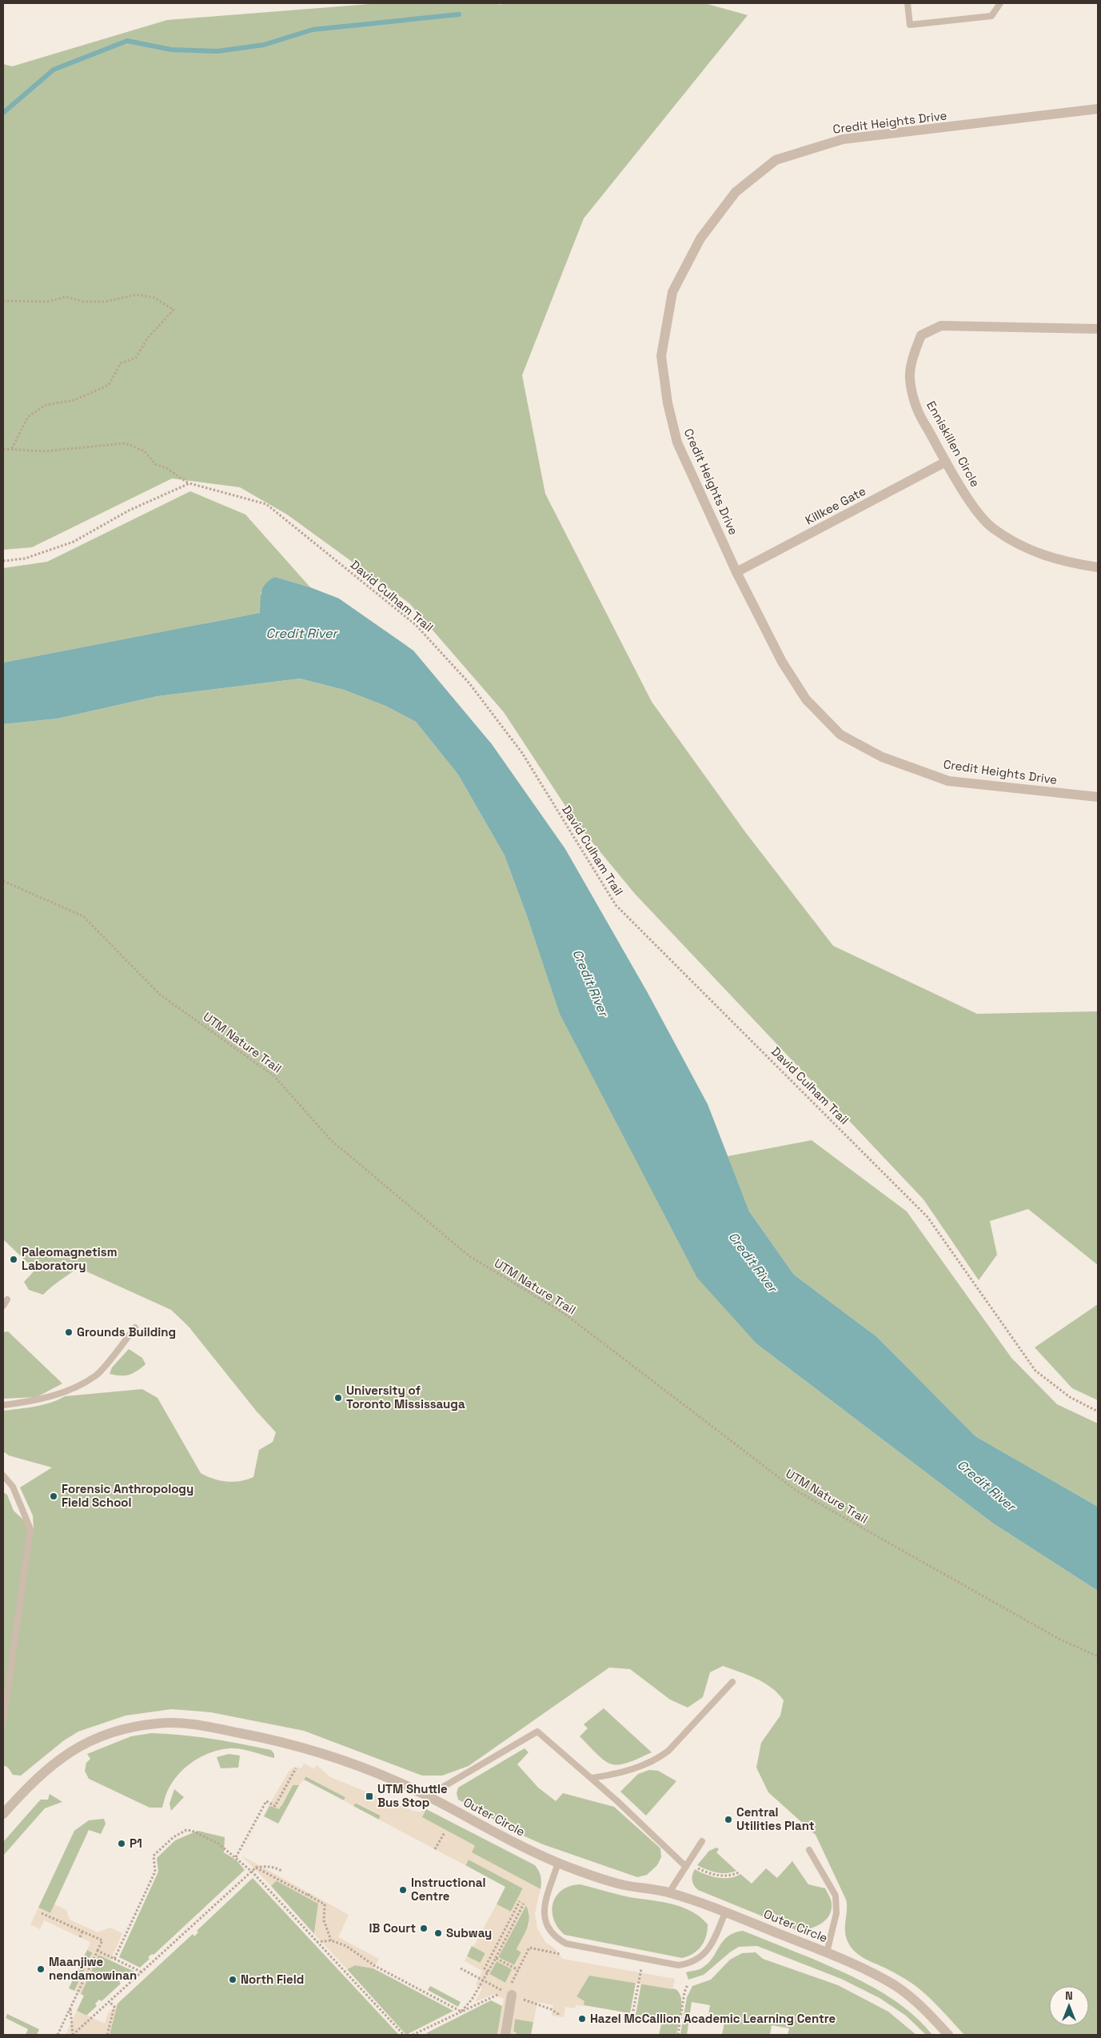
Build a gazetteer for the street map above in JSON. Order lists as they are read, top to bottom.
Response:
{
  "streets": {
    "street": [
      "Credit Heights Drive",
      "Enniskillen Circle",
      "Killkee Gate",
      "Outer Circle"
    ],
    "path": ["David Culham Trail", "UTM Nature Trail"]
  },
  "crossings": [
    ["Credit Heights Drive", "Killkee Gate"],
    ["Enniskillen Circle", "Killkee Gate"]
  ],
  "water": ["Credit River"],
  "places": {
    "other": [
      "Paleomagnetism Laboratory",
      "Grounds Building",
      "University of Toronto Mississauga",
      "Forensic Anthropology Field School",
      "Central Utilities Plant",
      "P1",
      "Instructional Centre",
      "IB Court",
      "Subway",
      "Maanjiwe nendamowinan",
      "North Field",
      "Hazel McCallion Academic Learning Centre"
    ],
    "transit": ["UTM Shuttle Bus Stop"]
  },
  "north": "top"
}
